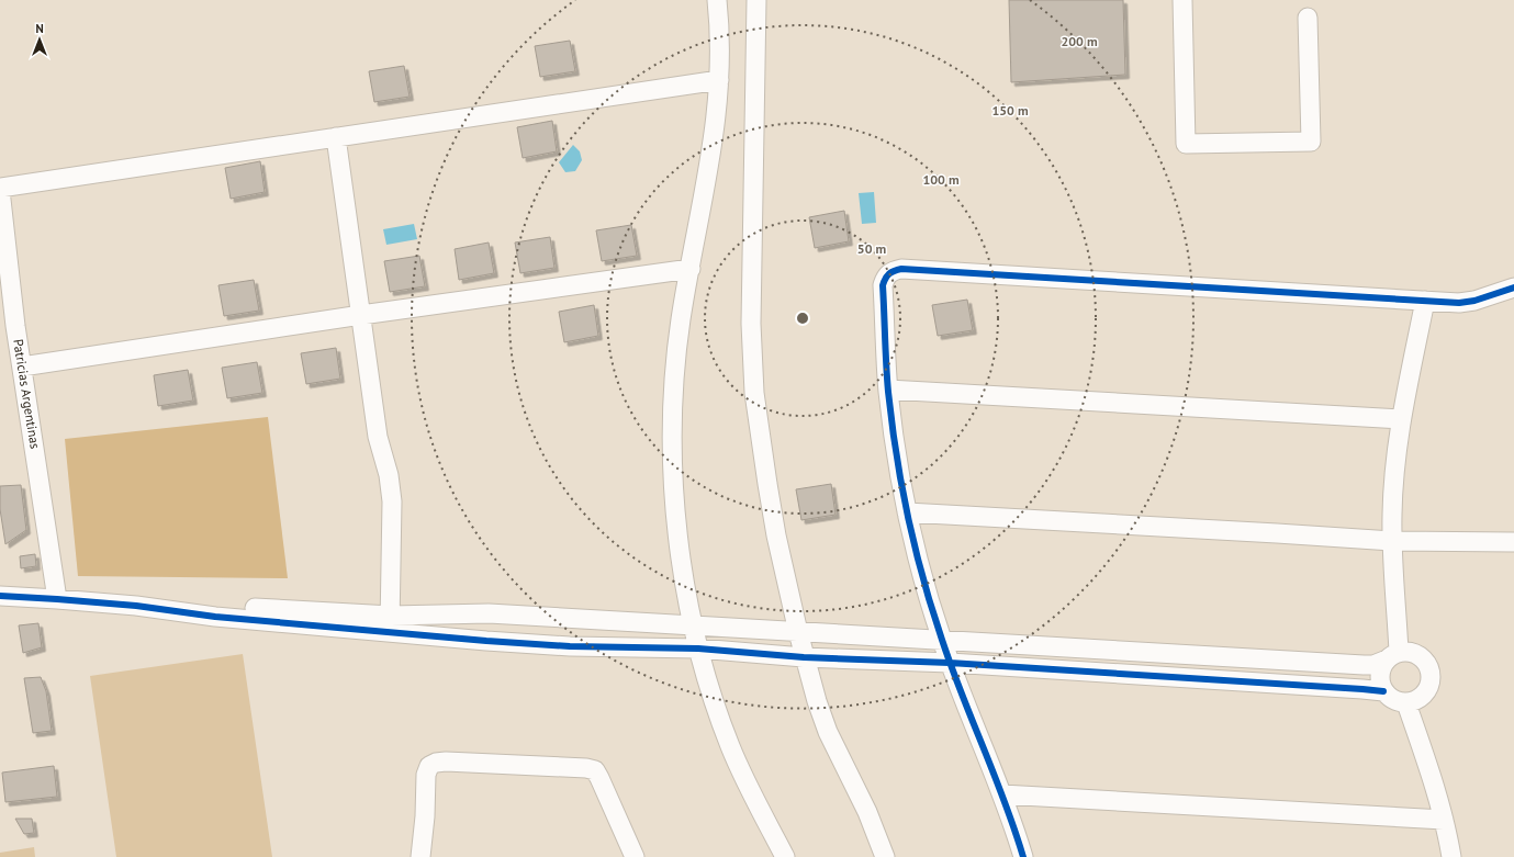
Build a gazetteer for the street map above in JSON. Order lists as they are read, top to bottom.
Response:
{
  "streets": {
    "street": ["Patricias Argentinas"]
  },
  "north": "top",
  "rings": [
    "200 m",
    "150 m",
    "100 m",
    "50 m"
  ]
}
